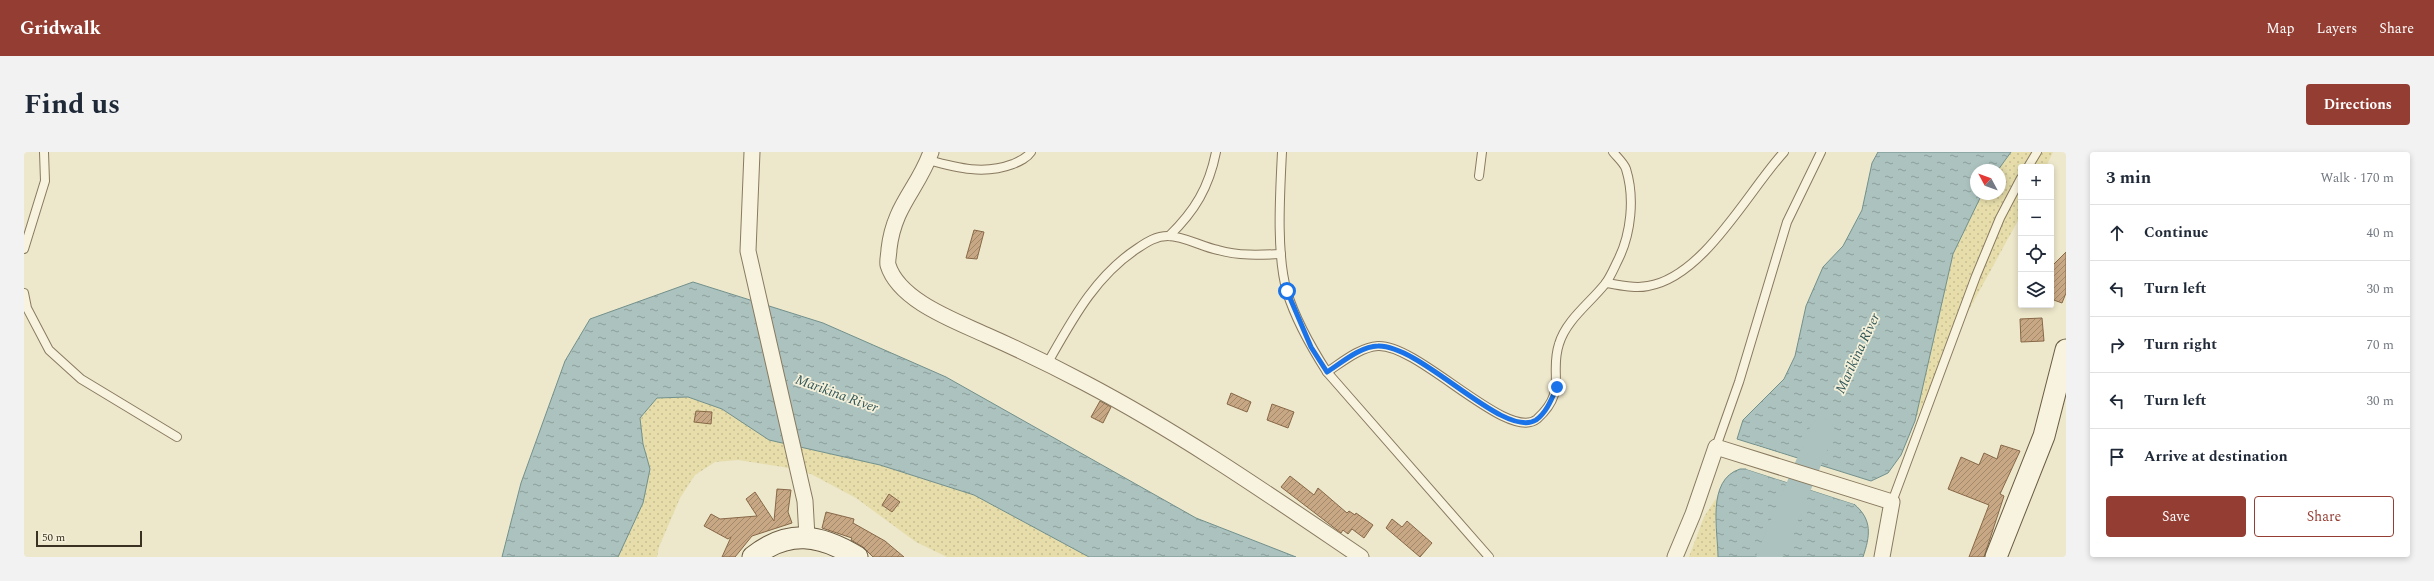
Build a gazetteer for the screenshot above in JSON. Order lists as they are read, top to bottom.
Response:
{
  "water": ["Marikina River"],
  "scale_bar": "50 m",
  "north": "top left",
  "page": {
    "header": "Gridwalk",
    "nav": ["Map", "Layers", "Share"],
    "title": "Find us",
    "buttons": [
      "Directions",
      ["Save", "Share"]
    ],
    "heading": ["3 min", "Walk · 170 m"],
    "map_buttons": ["+", "−"],
    "list": [
      ["Continue", "40 m"],
      ["Turn left", "30 m"],
      ["Turn right", "70 m"],
      ["Turn left", "30 m"],
      "Arrive at destination"
    ],
    "scale": "50 m"
  }
}
